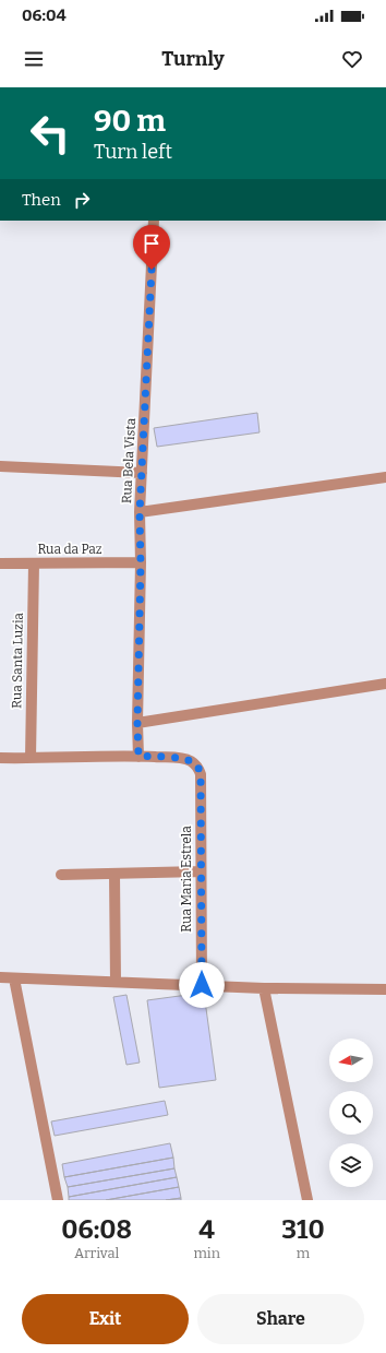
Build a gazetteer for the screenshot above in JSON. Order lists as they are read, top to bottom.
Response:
{
  "streets": {
    "street": [
      "Rua Bela Vista",
      "Rua da Paz",
      "Rua Santa Luzia",
      "Rua Maria Estrela"
    ]
  },
  "crossings": [
    ["Rua Bela Vista", "Rua da Paz"],
    ["Rua Bela Vista", "Rua Maria Estrela"],
    ["Rua da Paz", "Rua Santa Luzia"]
  ],
  "north": "left",
  "page": {
    "status": "06:04",
    "header": "Turnly",
    "turn": ["90 m", "Turn left"],
    "then": "Then",
    "eta": [
      "06:08",
      "Arrival",
      "4",
      "min",
      "310",
      "m"
    ],
    "buttons": ["Exit", "Share"]
  }
}
